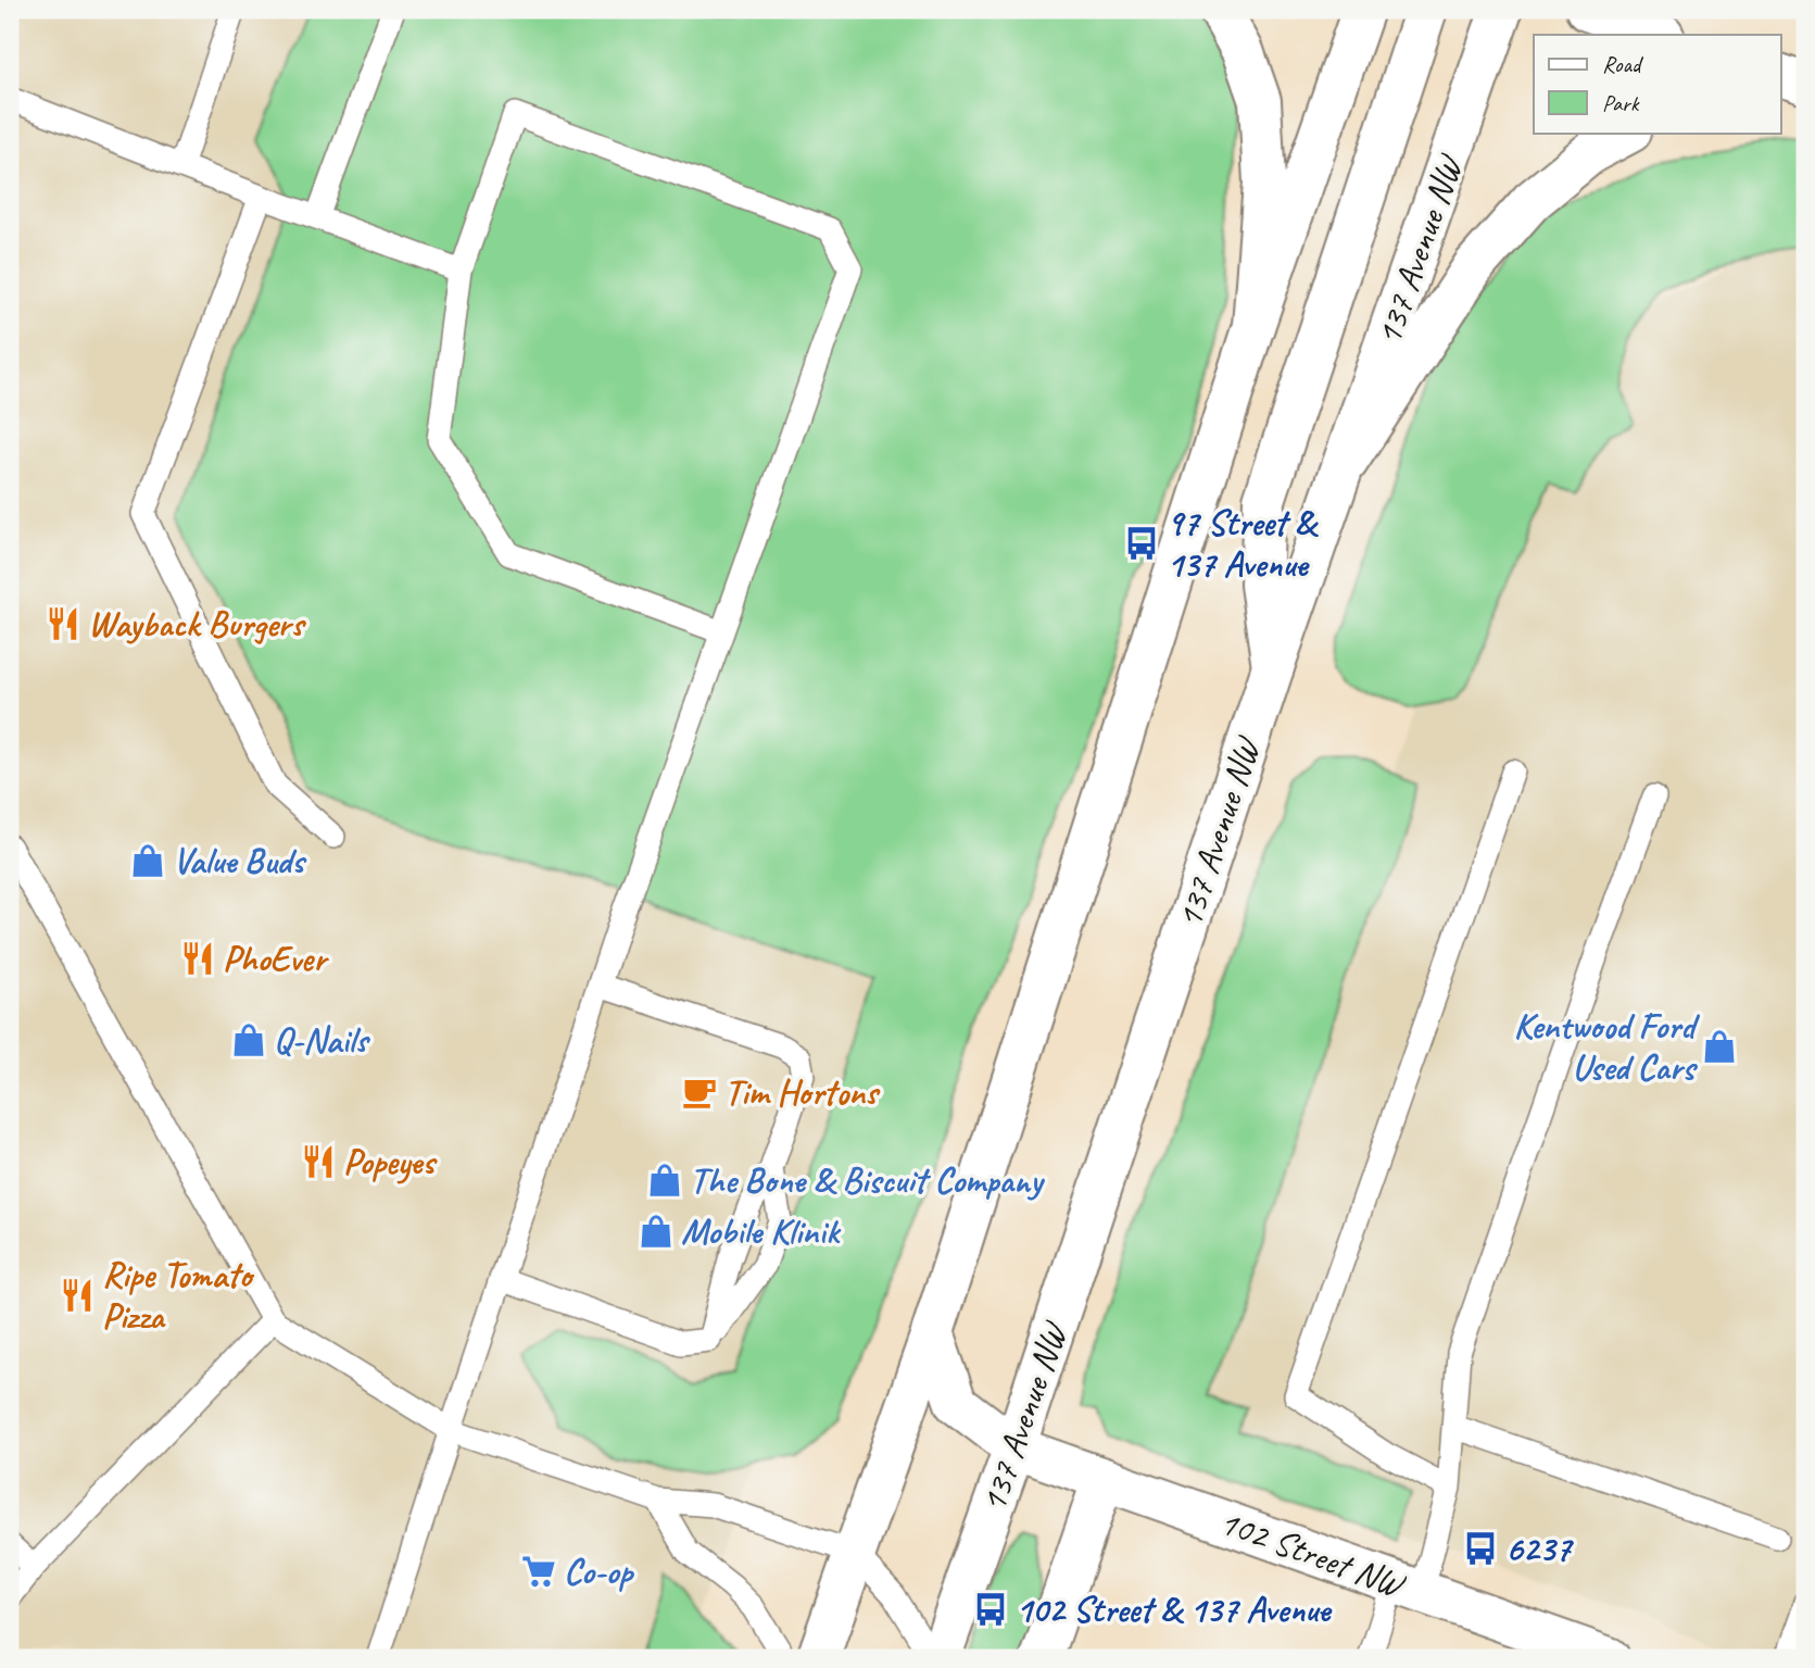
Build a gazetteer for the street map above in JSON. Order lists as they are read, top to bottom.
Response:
{
  "streets": {
    "main road": ["137 Avenue NW", "102 Street NW"]
  },
  "crossings": [
    ["137 Avenue NW", "102 Street NW"]
  ],
  "places": {
    "bus stop": ["97 Street & 137 Avenue", "6237", "102 Street & 137 Avenue"],
    "restaurant": [
      "Wayback Burgers",
      "PhoEver",
      "Popeyes",
      "Ripe Tomato Pizza"
    ],
    "shop": [
      "Value Buds",
      "Q-Nails",
      "Kentwood Ford Used Cars",
      "The Bone & Biscuit Company",
      "Mobile Klinik"
    ],
    "cafe": ["Tim Hortons"],
    "supermarket": ["Co-op"]
  },
  "legend": ["Road", "Park"]
}
